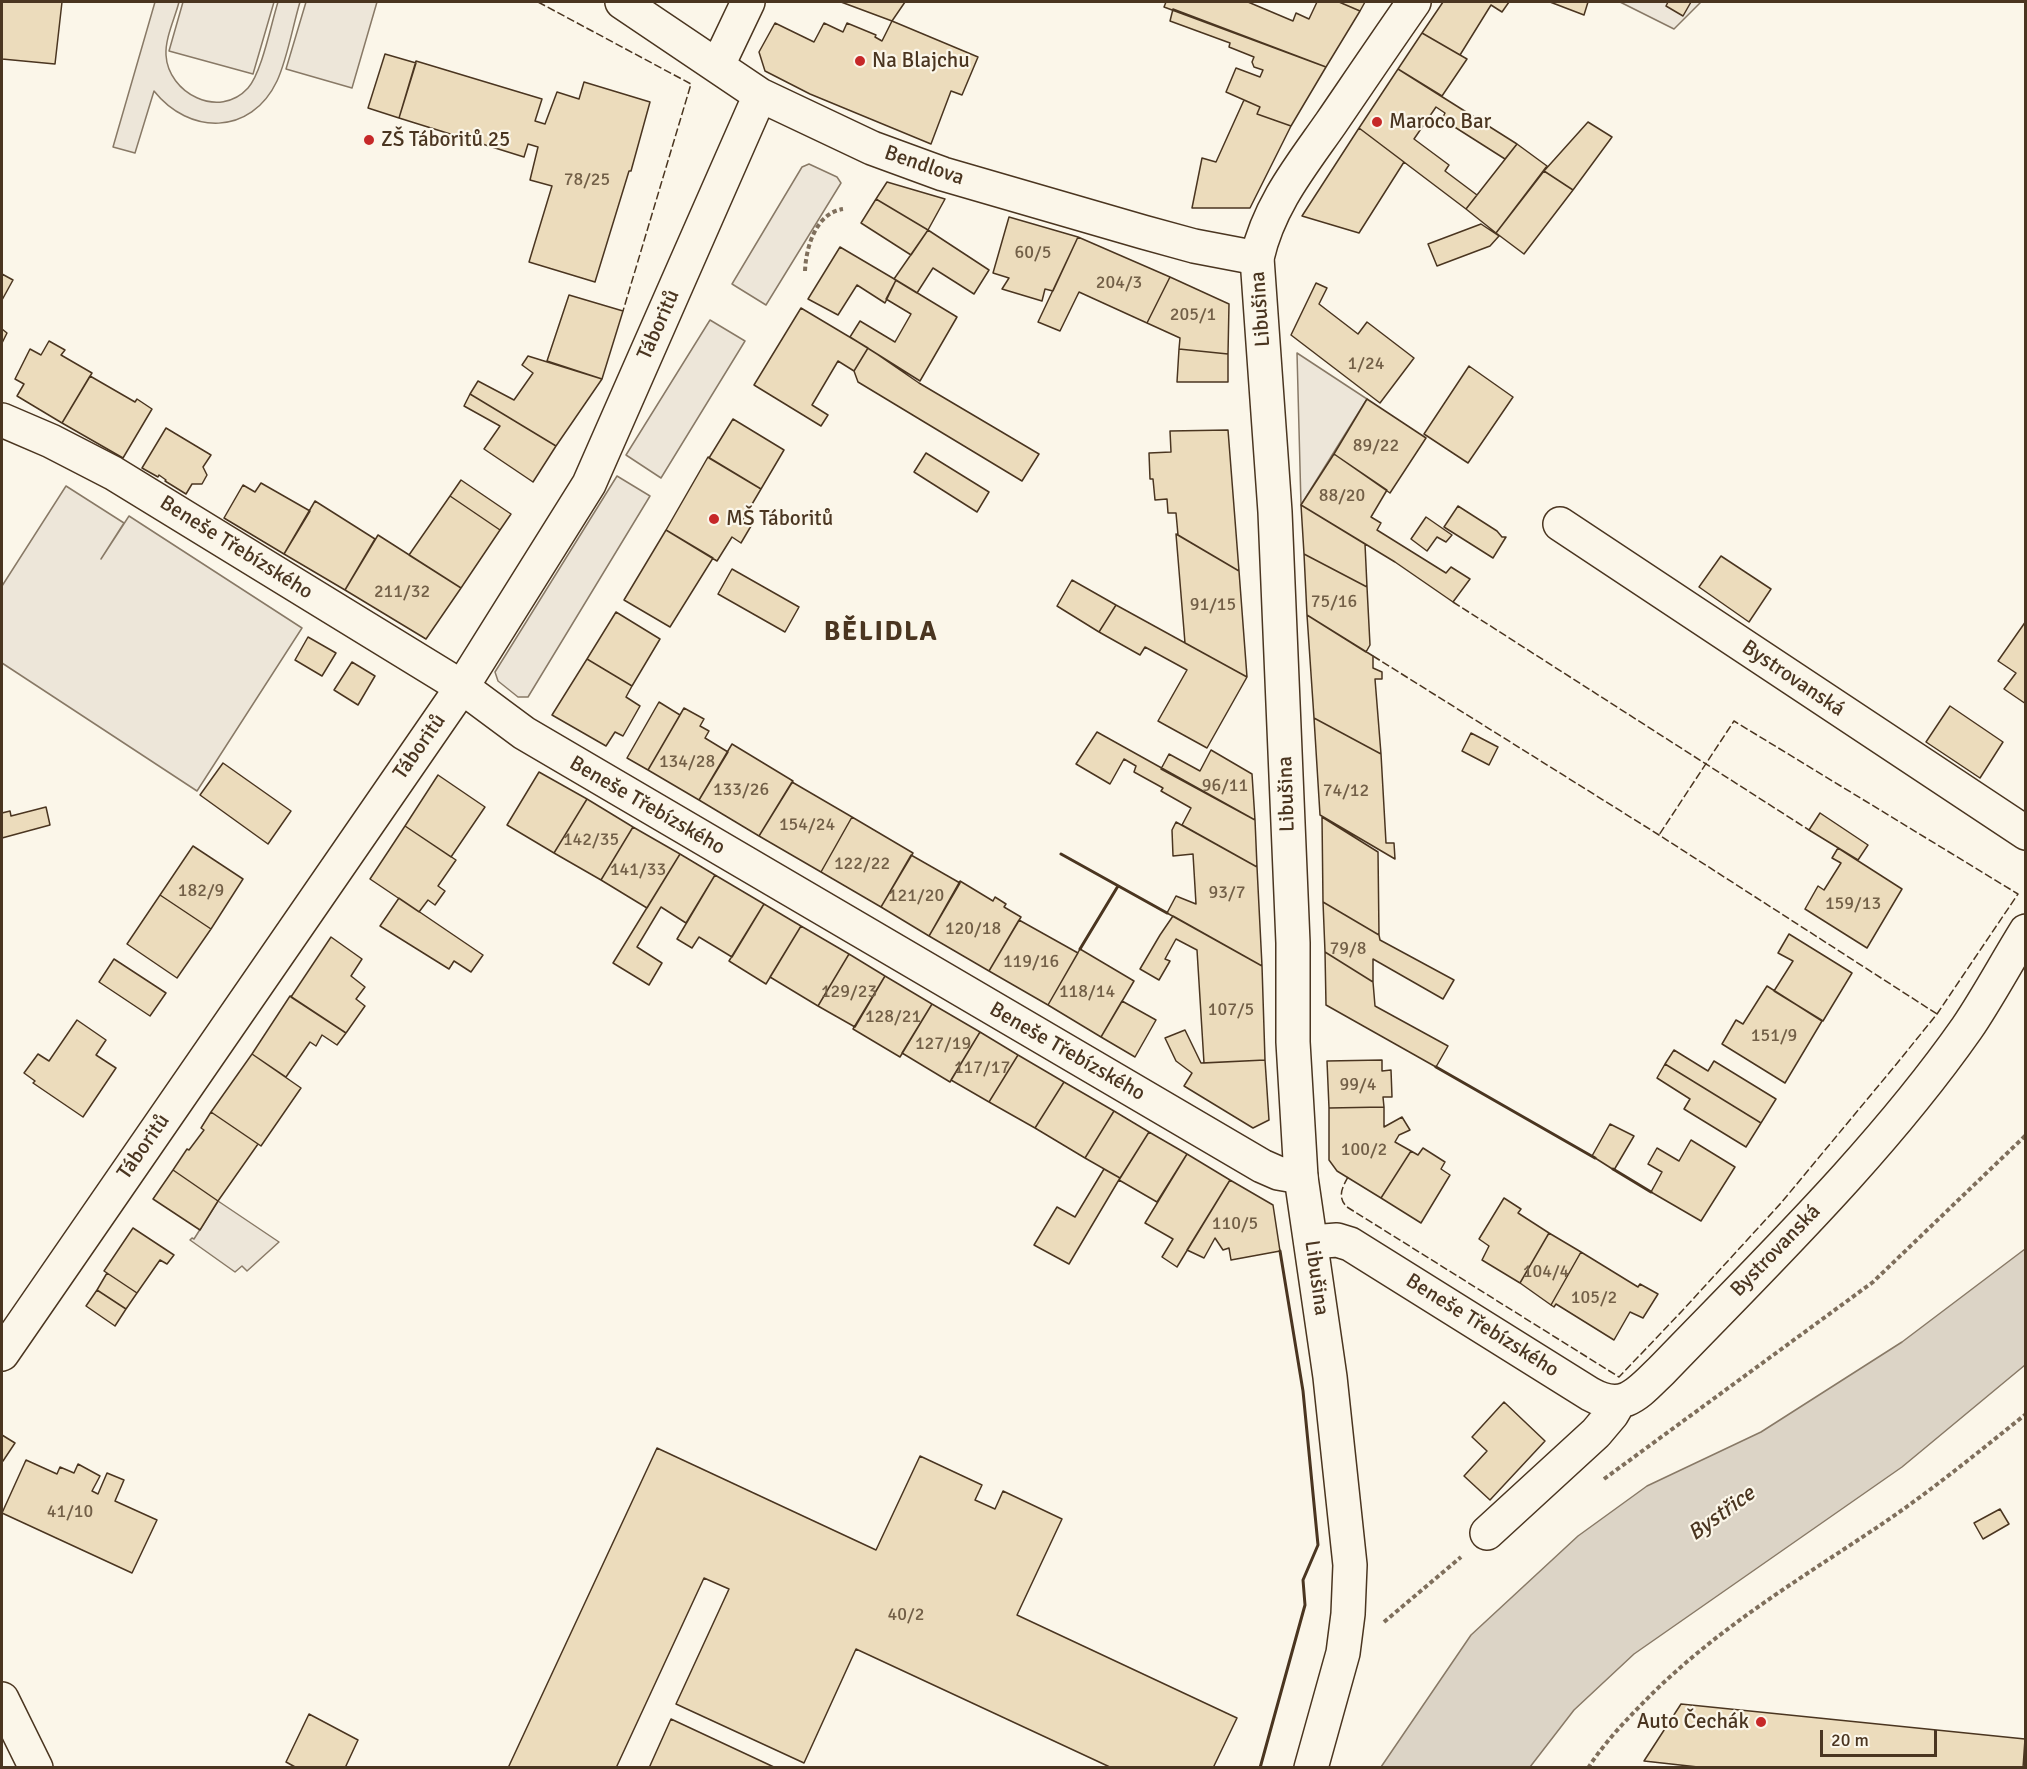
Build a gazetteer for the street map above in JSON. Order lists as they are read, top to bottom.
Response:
{
  "streets": {
    "street": [
      "Bendlova",
      "Libušina",
      "Táboritů",
      "Beneše Třebízského",
      "Bystrovanská"
    ]
  },
  "crossings": [
    ["Bendlova", "Libušina"],
    ["Bendlova", "Táboritů"],
    ["Libušina", "Beneše Třebízského"],
    ["Táboritů", "Beneše Třebízského"],
    ["Beneše Třebízského", "Bystrovanská"]
  ],
  "districts": ["BĚLIDLA"],
  "water": ["Bystřice"],
  "places": [
    "Na Blajchu",
    "Maroco Bar",
    "ZŠ Táboritů 25",
    "MŠ Táboritů",
    "Auto Čechák"
  ],
  "house_numbers": [
    "78/25",
    "60/5",
    "204/3",
    "205/1",
    "1/24",
    "89/22",
    "88/20",
    "211/32",
    "75/16",
    "91/15",
    "134/28",
    "96/11",
    "133/26",
    "74/12",
    "154/24",
    "142/35",
    "122/22",
    "141/33",
    "182/9",
    "93/7",
    "121/20",
    "159/13",
    "120/18",
    "79/8",
    "119/16",
    "129/23",
    "118/14",
    "107/5",
    "128/21",
    "151/9",
    "127/19",
    "117/17",
    "99/4",
    "100/2",
    "110/5",
    "104/4",
    "105/2",
    "41/10",
    "40/2"
  ],
  "scale_bar": "20 m"
}
